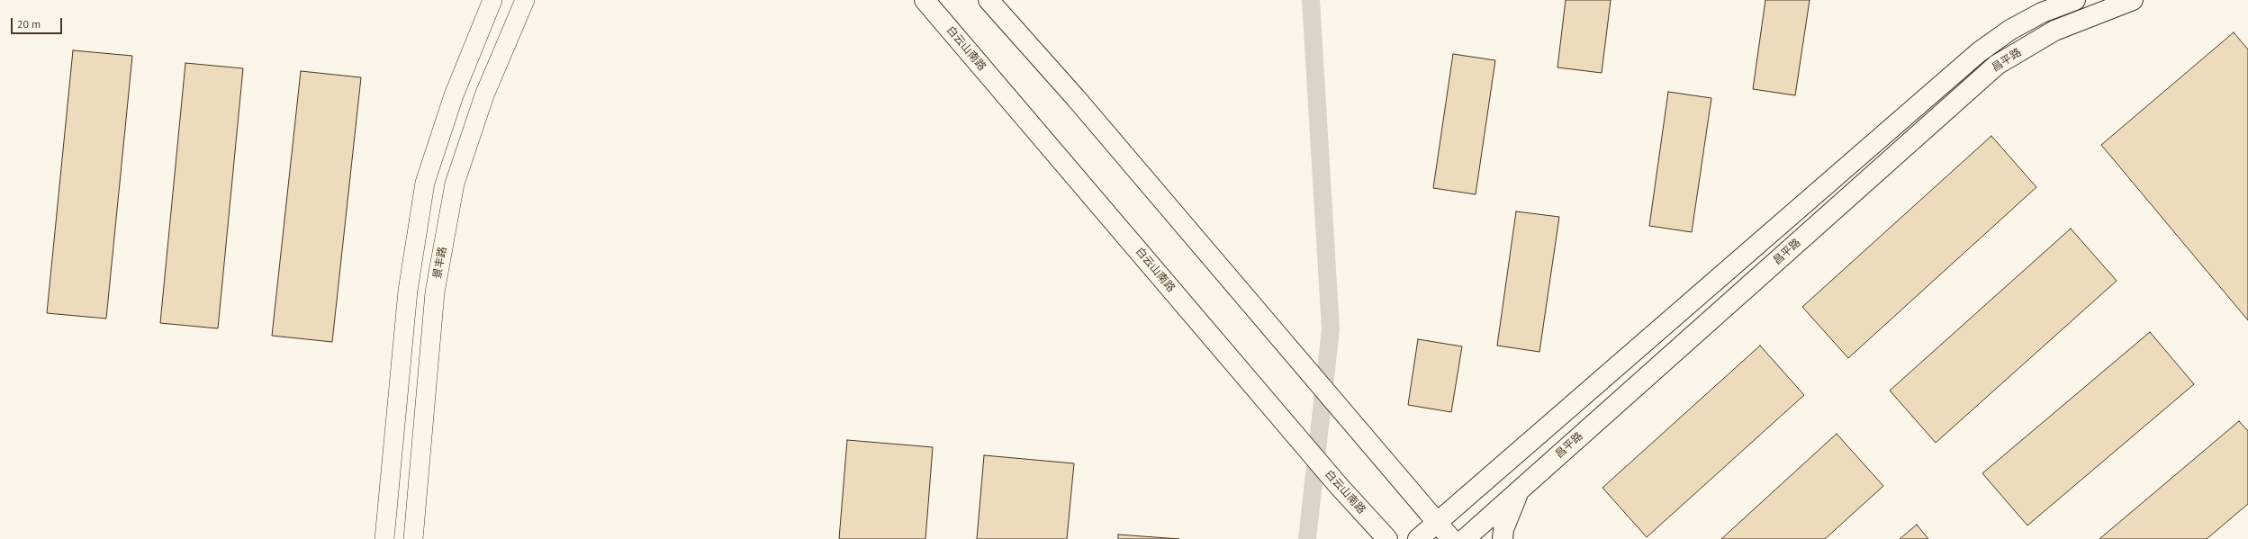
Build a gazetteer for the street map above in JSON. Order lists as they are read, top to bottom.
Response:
{
  "streets": {
    "main road": ["白云山南路", "昌平路"],
    "street": ["景丰路"]
  },
  "scale_bar": "20 m"
}
